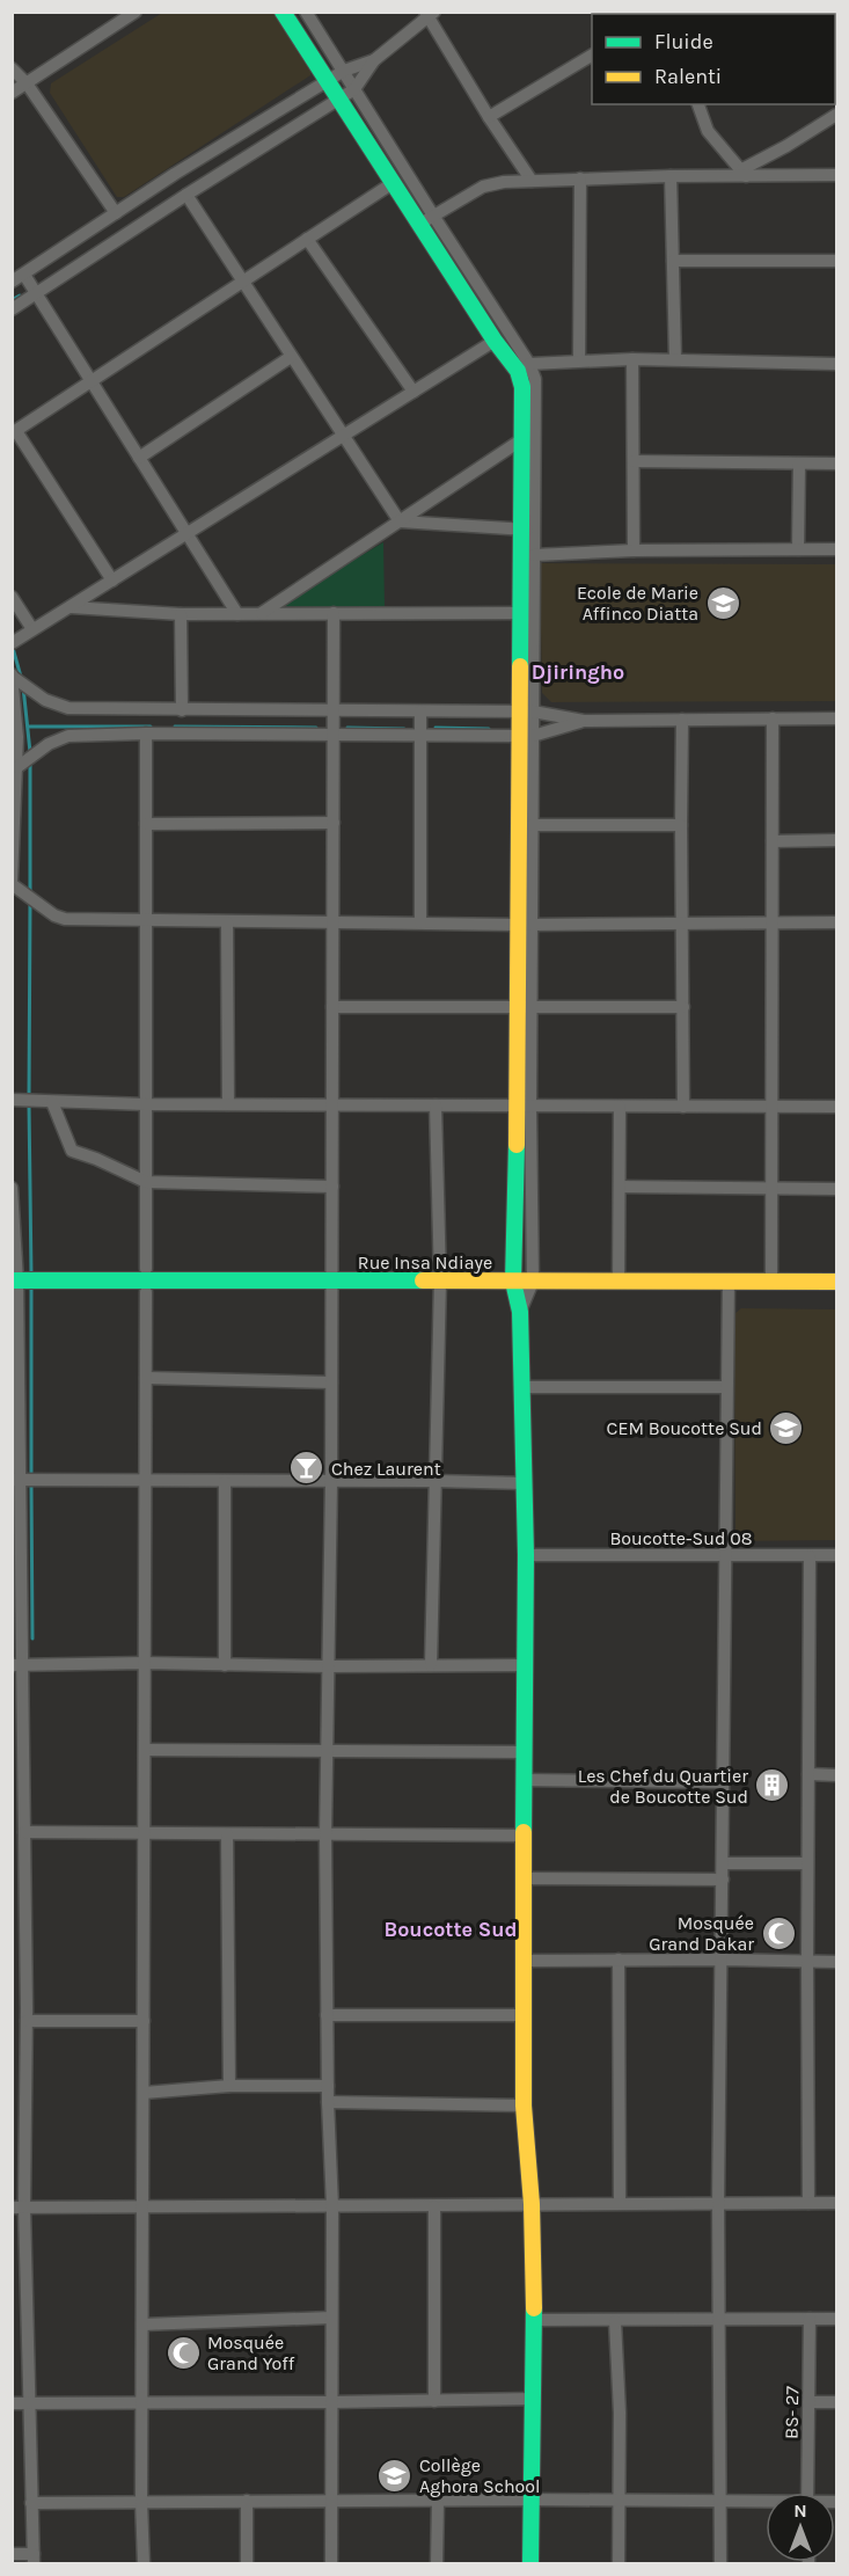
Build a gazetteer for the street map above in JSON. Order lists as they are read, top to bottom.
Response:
{
  "streets": {
    "street": ["Rue Insa Ndiaye", "Boucotte-Sud 08", "BS- 27"]
  },
  "districts": ["Djiringho", "Boucotte Sud"],
  "places": {
    "school or university": ["Ecole de Marie Affinco Diatta", "CEM Boucotte Sud", "Collège Aghora School"],
    "bar": ["Chez Laurent"],
    "building": ["Les Chef du Quartier de Boucotte Sud"],
    "mosque": ["Mosquée Grand Dakar", "Mosquée Grand Yoff"]
  },
  "legend": ["Fluide", "Ralenti"],
  "north": "top"
}
